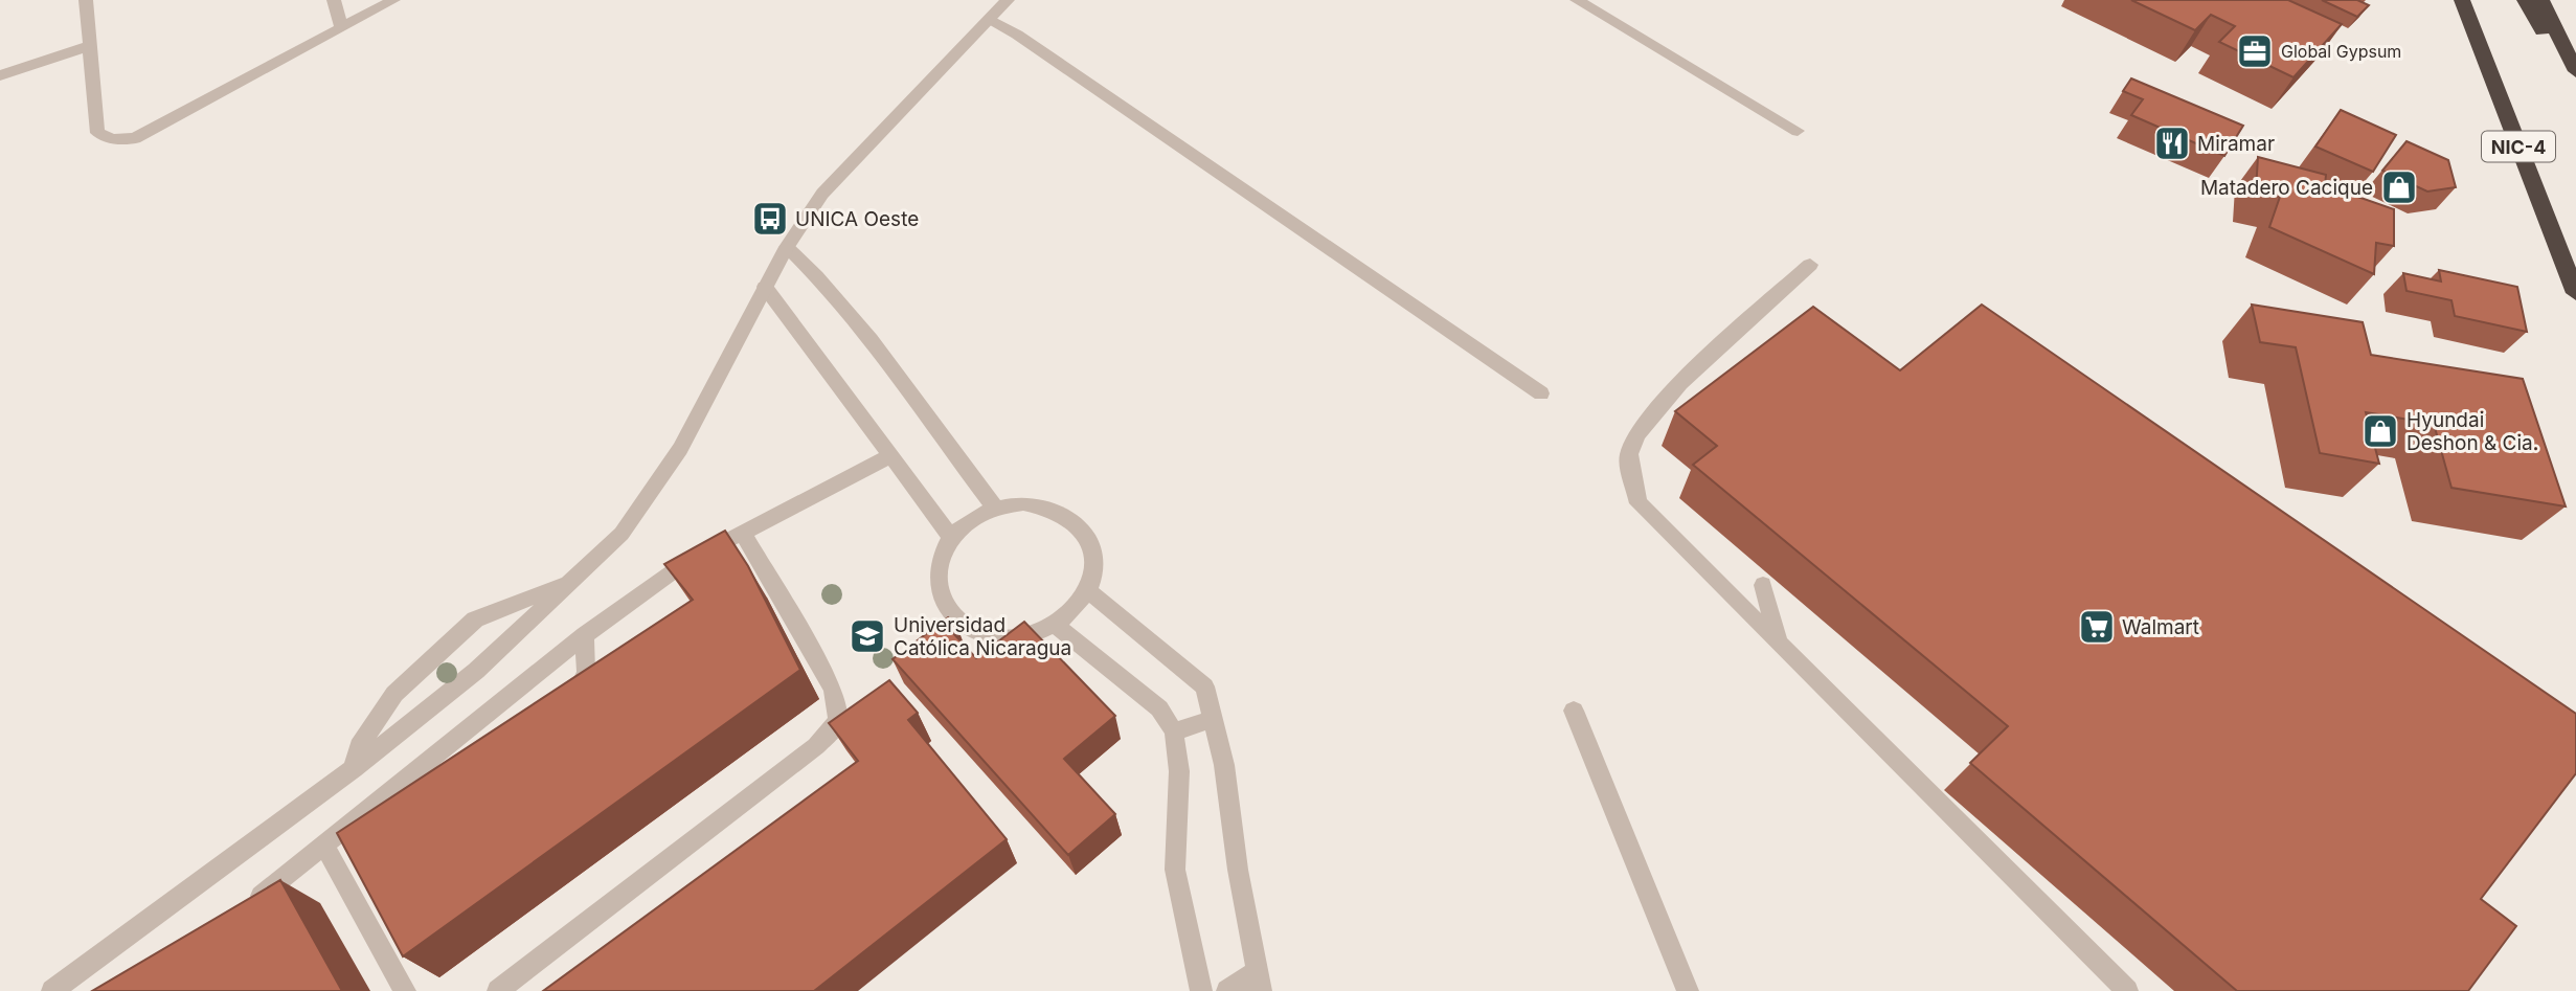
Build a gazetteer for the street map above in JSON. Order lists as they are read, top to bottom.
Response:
{
  "streets": {
    "highway": ["NIC-4"]
  },
  "places": {
    "office": ["Global Gypsum"],
    "restaurant": ["Miramar"],
    "shop": ["Matadero Cacique", "Hyundai Deshon & Cia."],
    "bus stop": ["UNICA Oeste"],
    "supermarket": ["Walmart"],
    "school or university": ["Universidad Católica Nicaragua"]
  }
}
